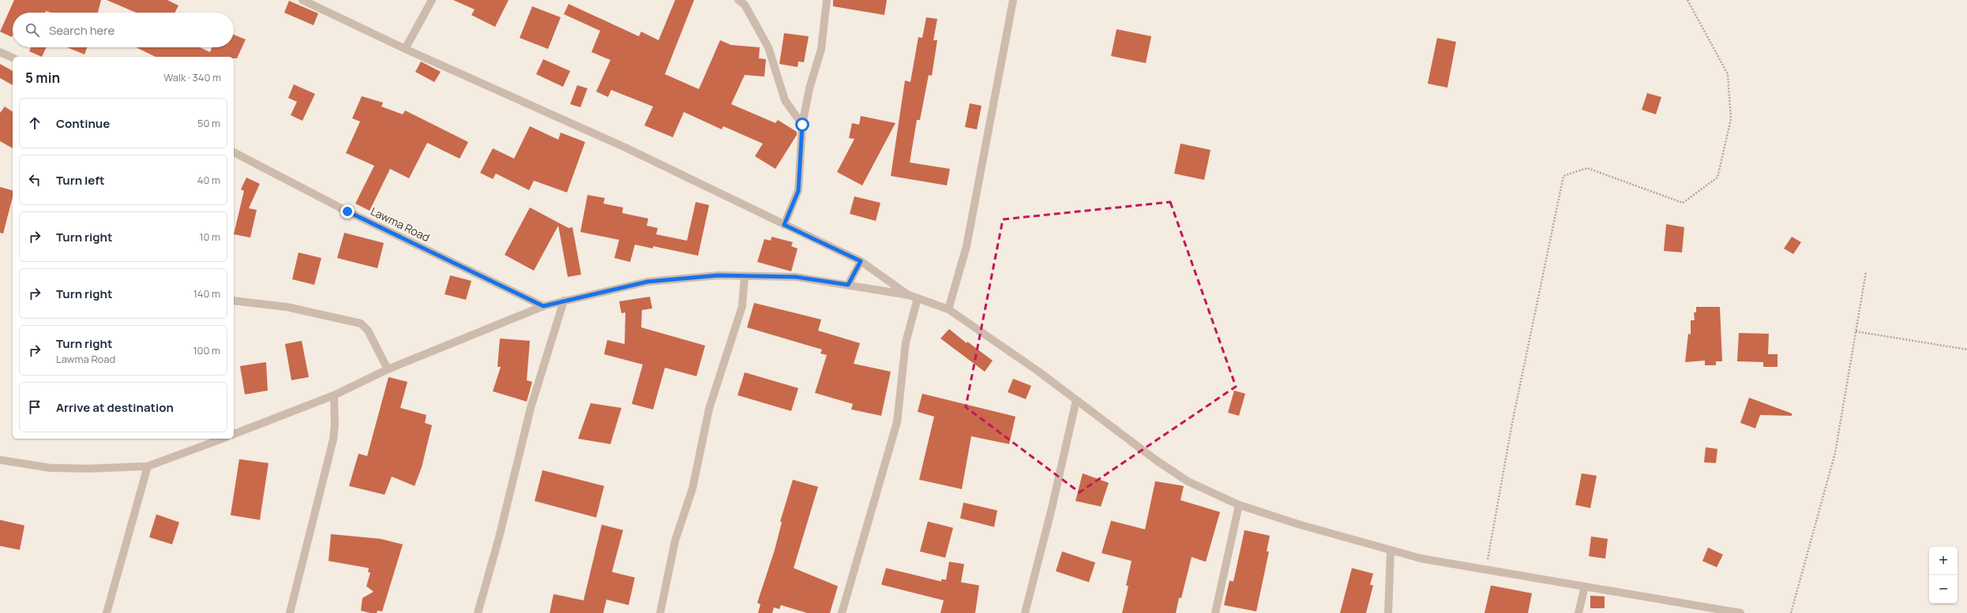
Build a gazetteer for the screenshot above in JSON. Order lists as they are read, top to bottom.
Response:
{
  "streets": {
    "street": ["Lawma Road"]
  },
  "page": {
    "search": "Search here",
    "heading": ["5 min", "Walk · 340 m"],
    "list": [
      ["Continue", "50 m"],
      ["Turn left", "40 m"],
      ["Turn right", "10 m"],
      ["Turn right", "140 m"],
      ["Turn right", "Lawma Road", "100 m"],
      "Arrive at destination"
    ],
    "map_buttons": ["+", "−"]
  }
}
